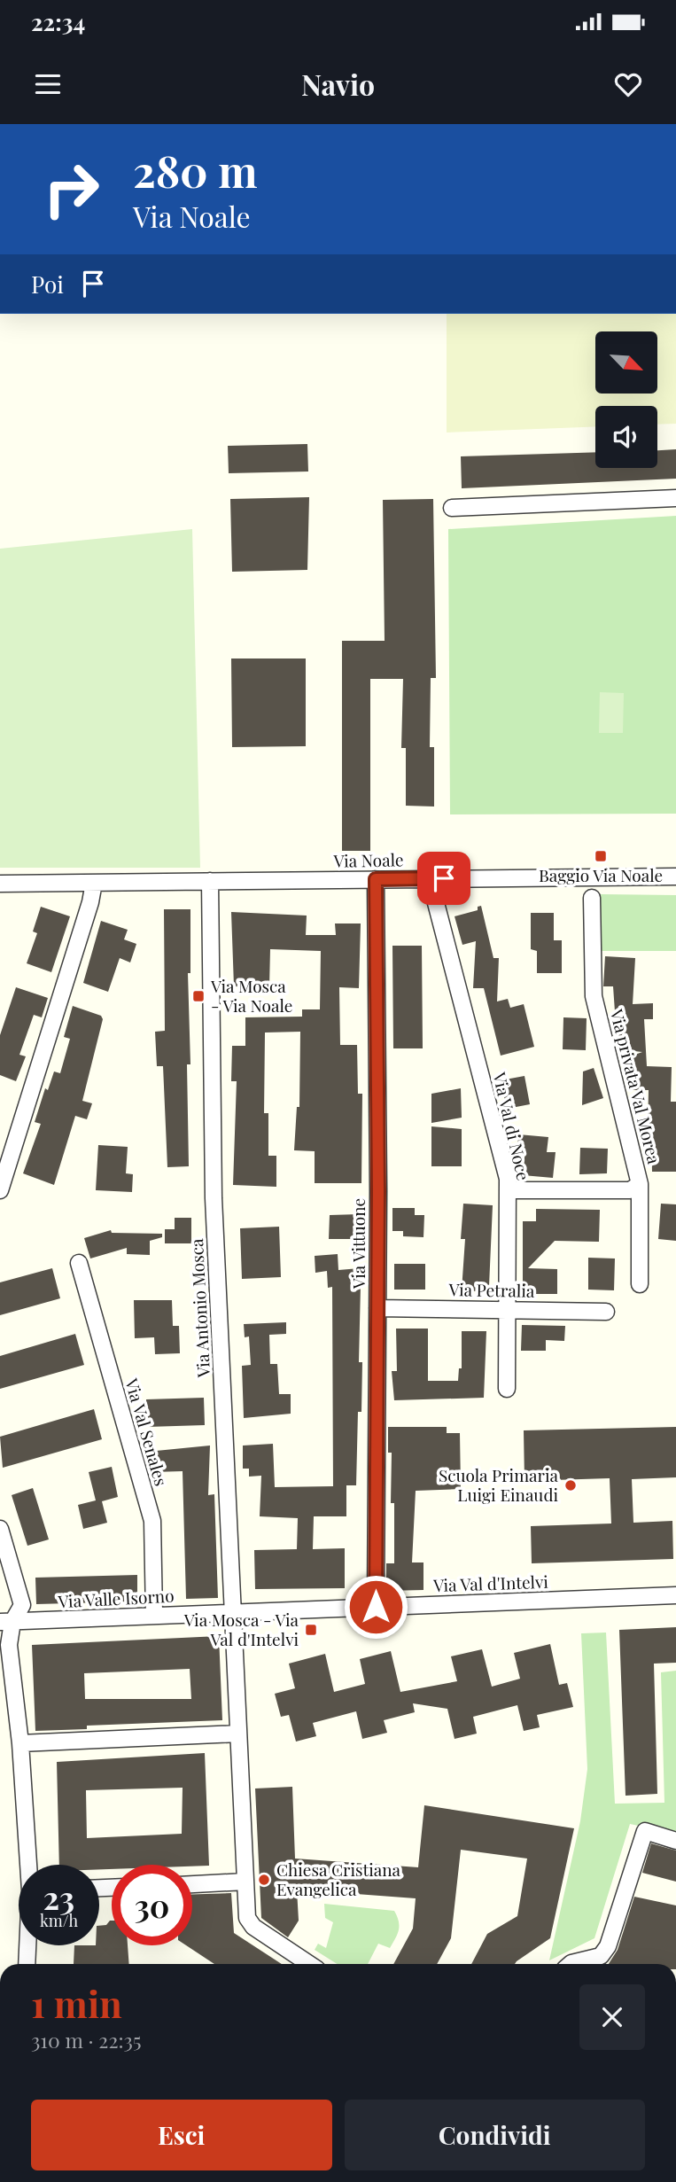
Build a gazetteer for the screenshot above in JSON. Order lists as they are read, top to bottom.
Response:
{
  "streets": {
    "street": [
      "Via Noale",
      "Via privata Val Morea",
      "Via Val di Noce",
      "Via Vittuone",
      "Via Petralia",
      "Via Antonio Mosca",
      "Via Val Senales",
      "Via Val d'Intelvi",
      "Via Valle Isorno"
    ]
  },
  "crossings": [
    ["Via Noale", "Via Val di Noce"],
    ["Via Noale", "Via Vittuone"],
    ["Via Noale", "Via Antonio Mosca"],
    ["Via Val di Noce", "Via Petralia"],
    ["Via Vittuone", "Via Petralia"],
    ["Via Vittuone", "Via Val d'Intelvi"],
    ["Via Antonio Mosca", "Via Val d'Intelvi"],
    ["Via Antonio Mosca", "Via Valle Isorno"],
    ["Via Val Senales", "Via Valle Isorno"],
    ["Via Val d'Intelvi", "Via Valle Isorno"]
  ],
  "places": {
    "transit": ["Baggio Via Noale", "Via Mosca - Via Noale", "Via Mosca - Via Val d'Intelvi"],
    "other": ["Scuola Primaria Luigi Einaudi", "Chiesa Cristiana Evangelica"]
  },
  "north": "bottom right",
  "page": {
    "status": "22:34",
    "header": "Navio",
    "turn": ["280 m", "Via Noale"],
    "then": "Poi",
    "speed": "23 km/h",
    "limit": "30",
    "heading": ["1 min", "310 m · 22:35"],
    "buttons": ["Esci", "Condividi"]
  }
}
